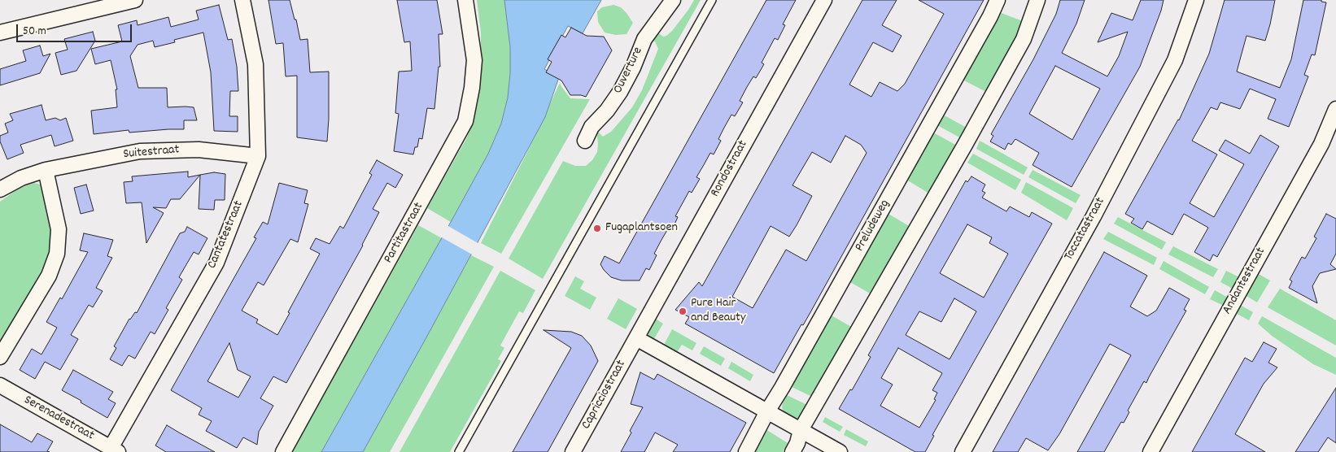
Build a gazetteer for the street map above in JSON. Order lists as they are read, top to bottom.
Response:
{
  "streets": {
    "street": [
      "Ouverture",
      "Suitestraat",
      "Rondostraat",
      "Preludeweg",
      "Toccatastraat",
      "Partitastraat",
      "Cantatestraat",
      "Andantestraat",
      "Capricciostraat",
      "Serenadestraat"
    ]
  },
  "crossings": [
    ["Suitestraat", "Cantatestraat"],
    ["Rondostraat", "Capricciostraat"],
    ["Cantatestraat", "Serenadestraat"]
  ],
  "places": ["Fugaplantsoen", "Pure Hair and Beauty"],
  "scale_bar": "50 m"
}
